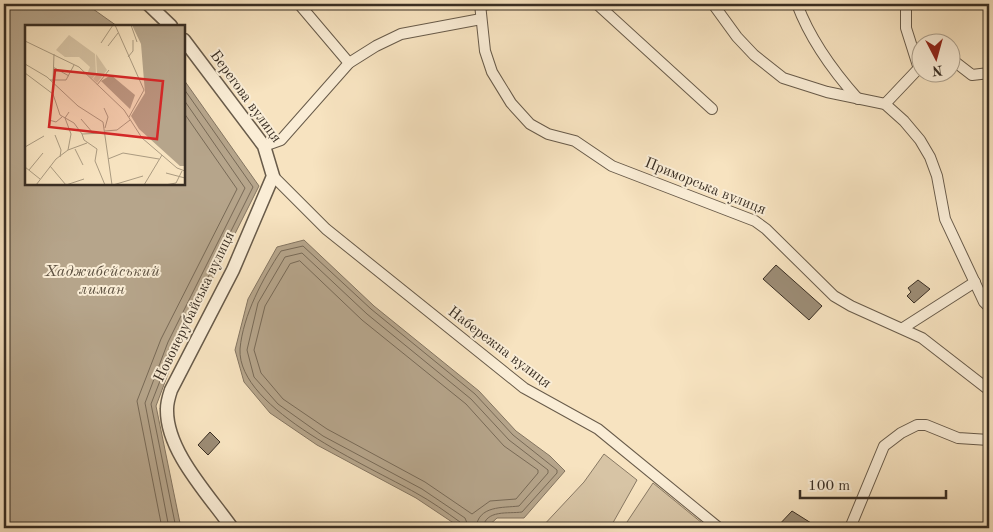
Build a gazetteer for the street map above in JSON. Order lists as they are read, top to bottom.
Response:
{
  "streets": {
    "street": [
      "Берегова вулиця",
      "Приморська вулиця",
      "Новонерубайська вулиця",
      "Набережна вулиця"
    ]
  },
  "crossings": [
    ["Берегова вулиця", "Новонерубайська вулиця"],
    ["Берегова вулиця", "Набережна вулиця"],
    ["Новонерубайська вулиця", "Набережна вулиця"]
  ],
  "water": ["Хаджибейський лиман"],
  "scale_bar": "100 m",
  "north": "bottom"
}
